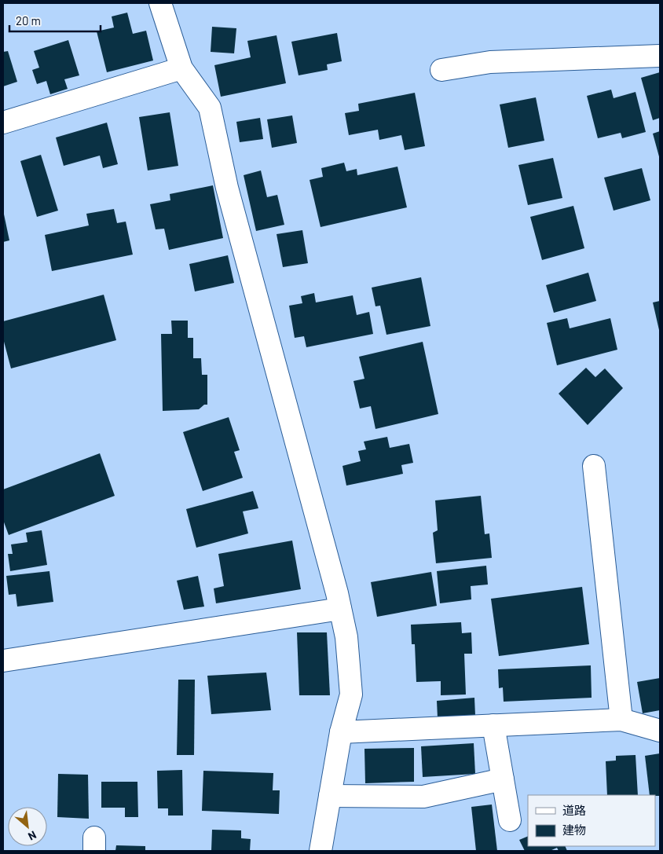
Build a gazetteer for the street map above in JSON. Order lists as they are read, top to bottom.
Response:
{
  "legend": ["道路", "建物"],
  "scale_bar": "20 m",
  "north": "bottom right"
}
